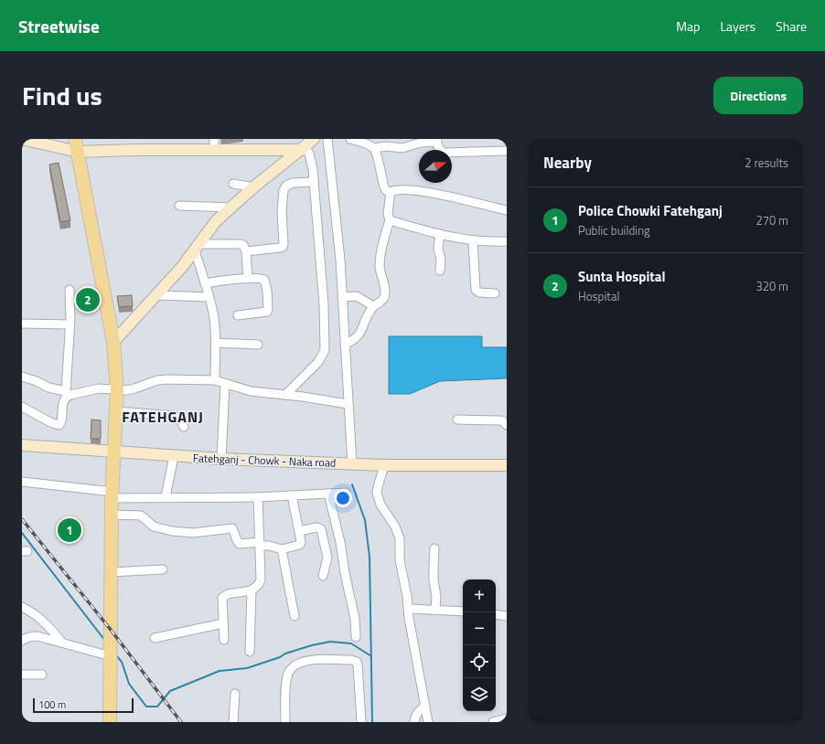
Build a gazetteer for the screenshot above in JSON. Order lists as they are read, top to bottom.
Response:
{
  "streets": {
    "street": ["Fatehganj - Chowk - Naka road"]
  },
  "districts": ["FATEHGANJ"],
  "scale_bar": "100 m",
  "north": "right",
  "page": {
    "header": "Streetwise",
    "nav": ["Map", "Layers", "Share"],
    "title": "Find us",
    "buttons": "Directions",
    "heading": ["Nearby", "2 results"],
    "list": [
      {
        "mark": "1",
        "name": "Police Chowki Fatehganj",
        "note": "Public building",
        "value": "270 m"
      },
      {
        "mark": "2",
        "name": "Sunta Hospital",
        "note": "Hospital",
        "value": "320 m"
      }
    ],
    "pins": ["2", "1"],
    "map_buttons": ["+", "−"],
    "scale": "100 m"
  }
}
